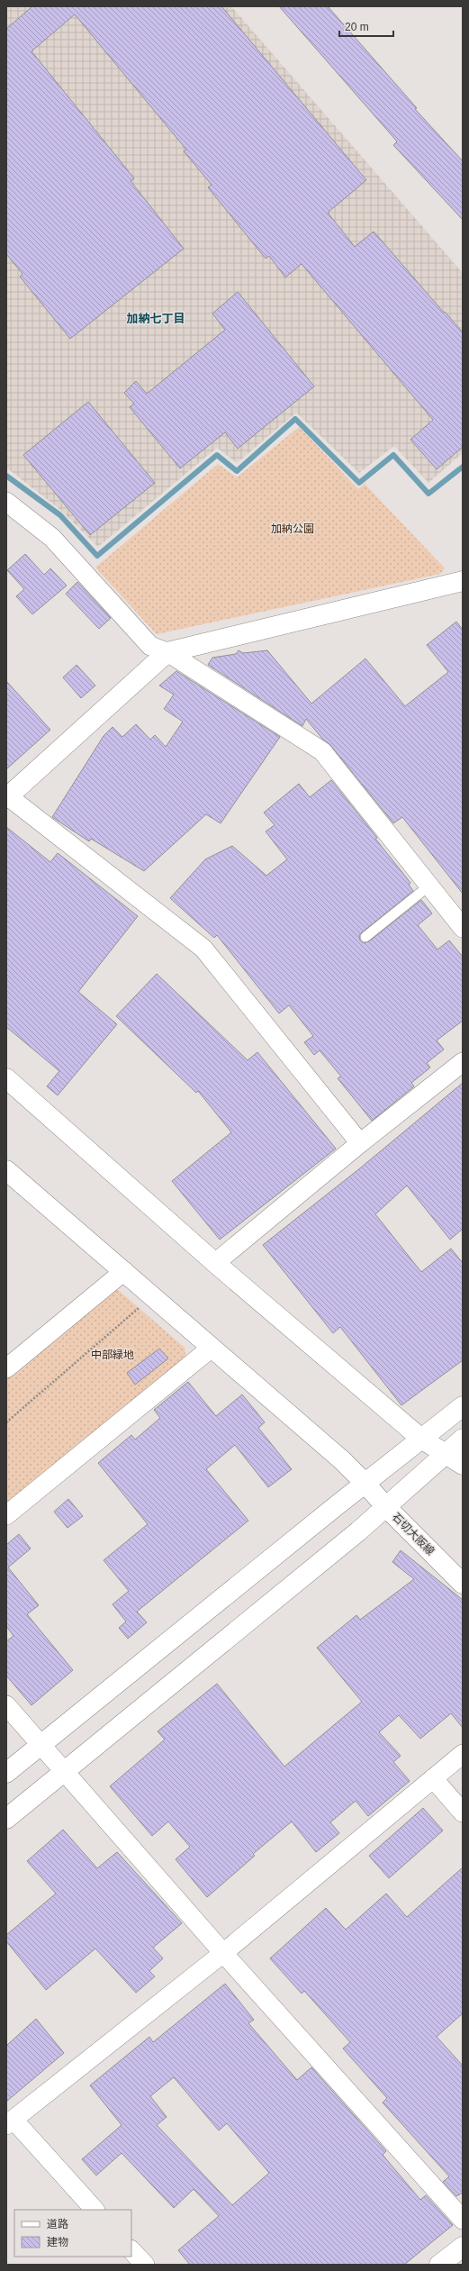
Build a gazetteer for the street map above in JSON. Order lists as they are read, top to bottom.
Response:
{
  "streets": {
    "street": ["石切大阪線"]
  },
  "districts": ["加納七丁目"],
  "parks": ["加納公園", "中部緑地"],
  "legend": ["道路", "建物"],
  "scale_bar": "20 m"
}
